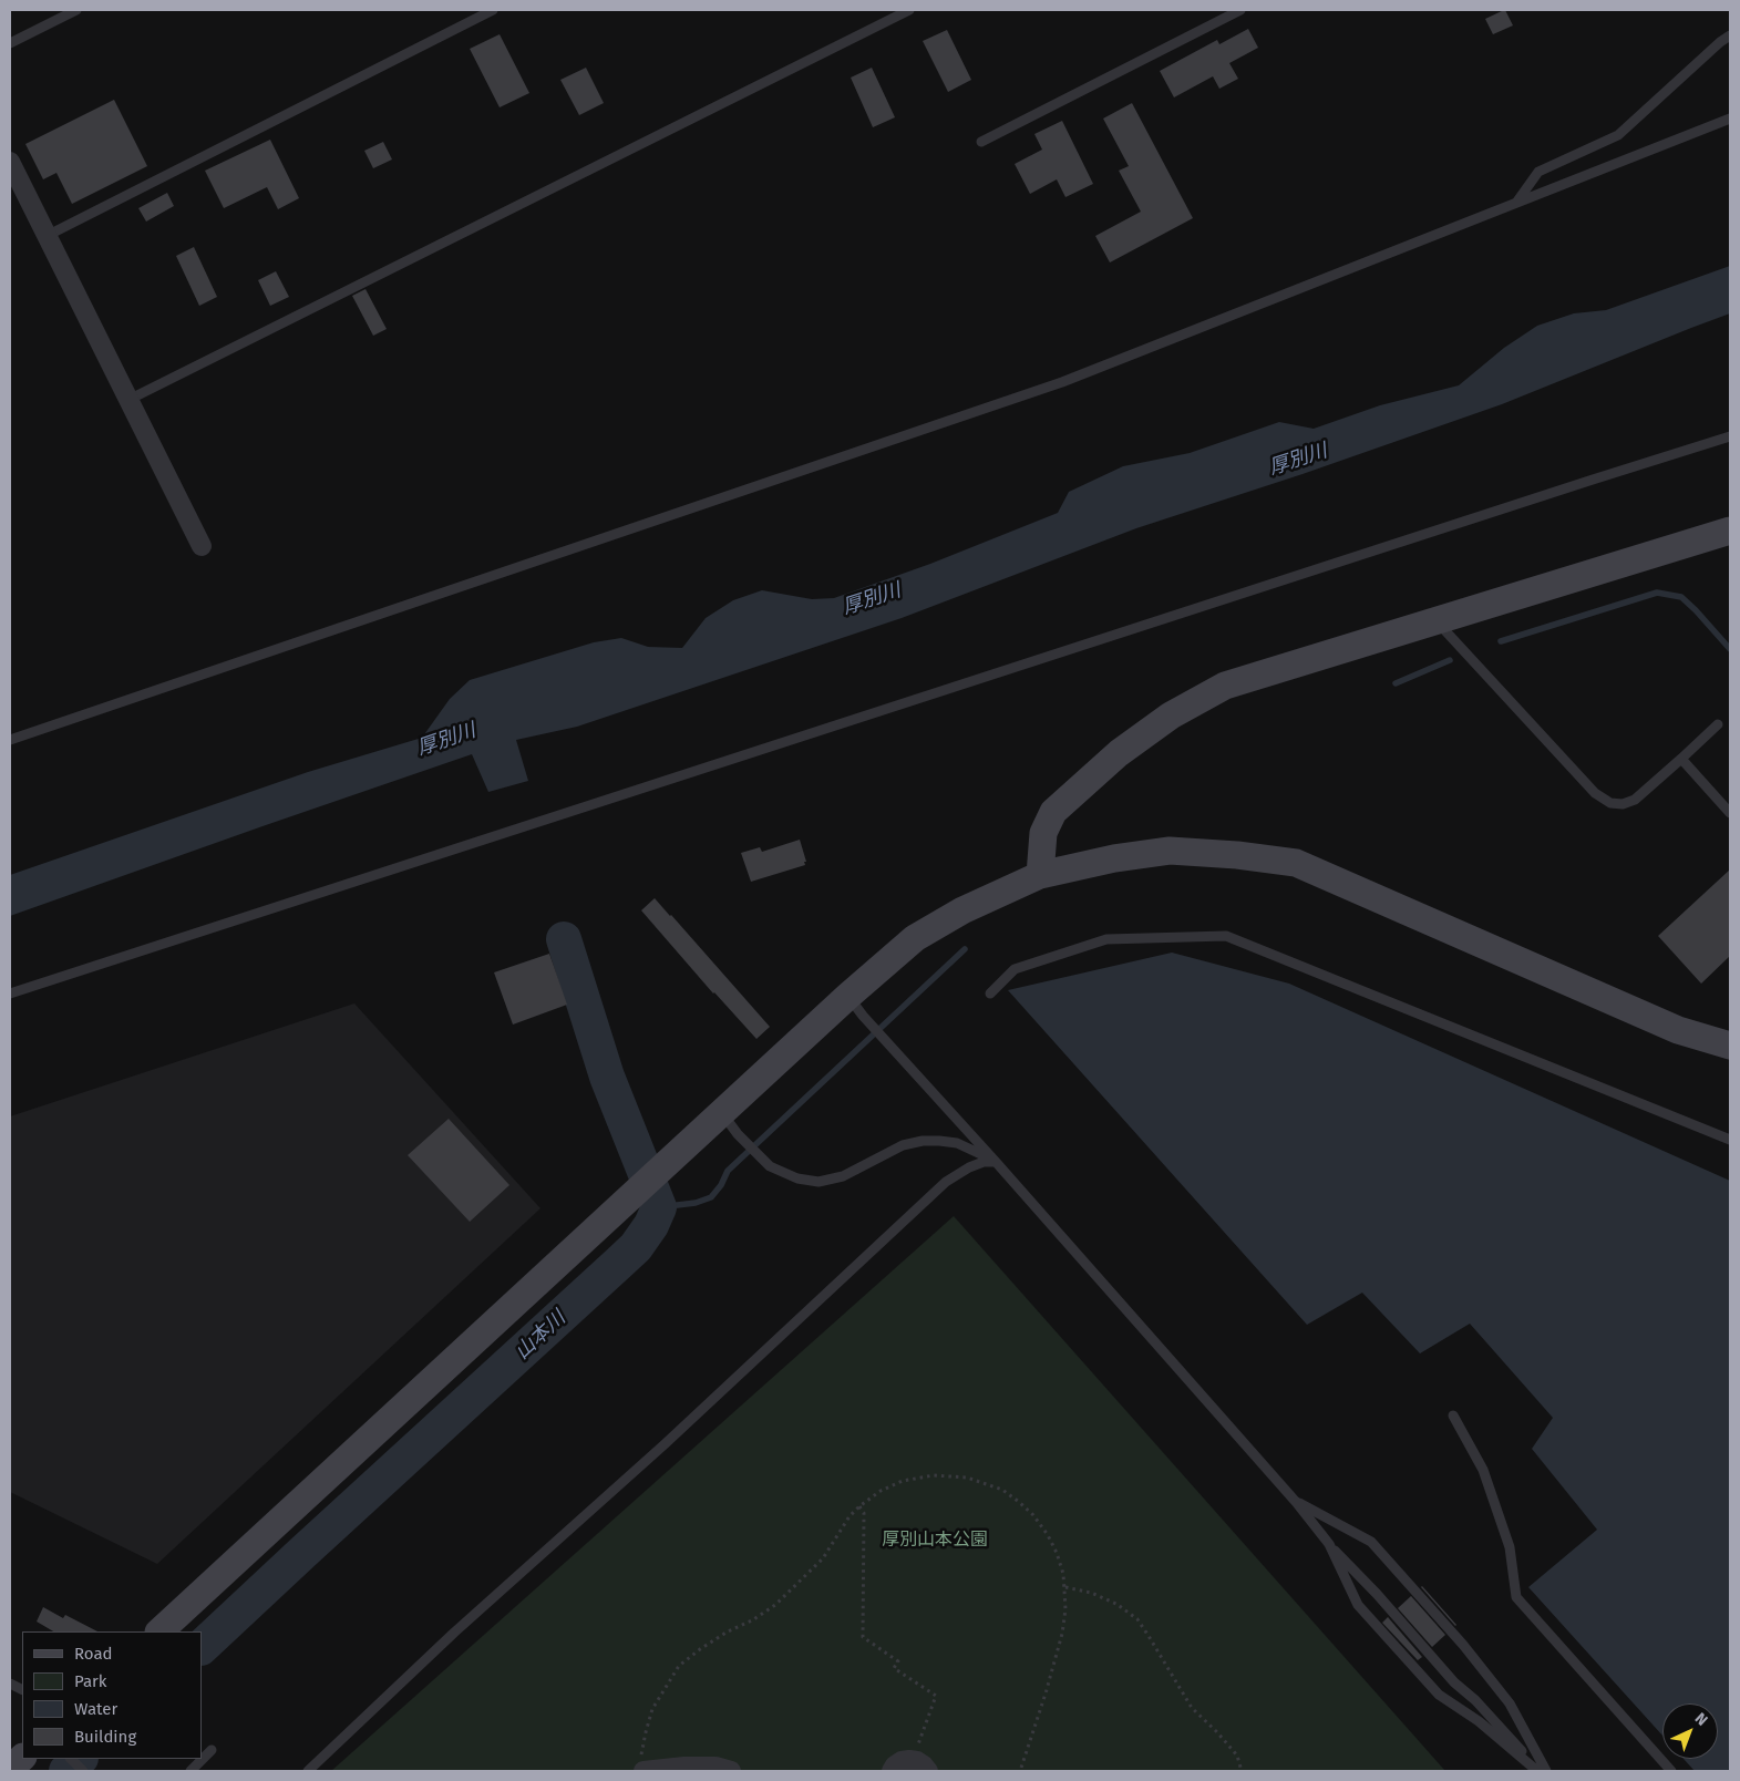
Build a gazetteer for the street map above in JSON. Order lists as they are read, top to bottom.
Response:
{
  "water": ["厚別川", "山本川"],
  "parks": ["厚別山本公園"],
  "legend": [
    "Road",
    "Park",
    "Water",
    "Building"
  ],
  "north": "top right"
}
